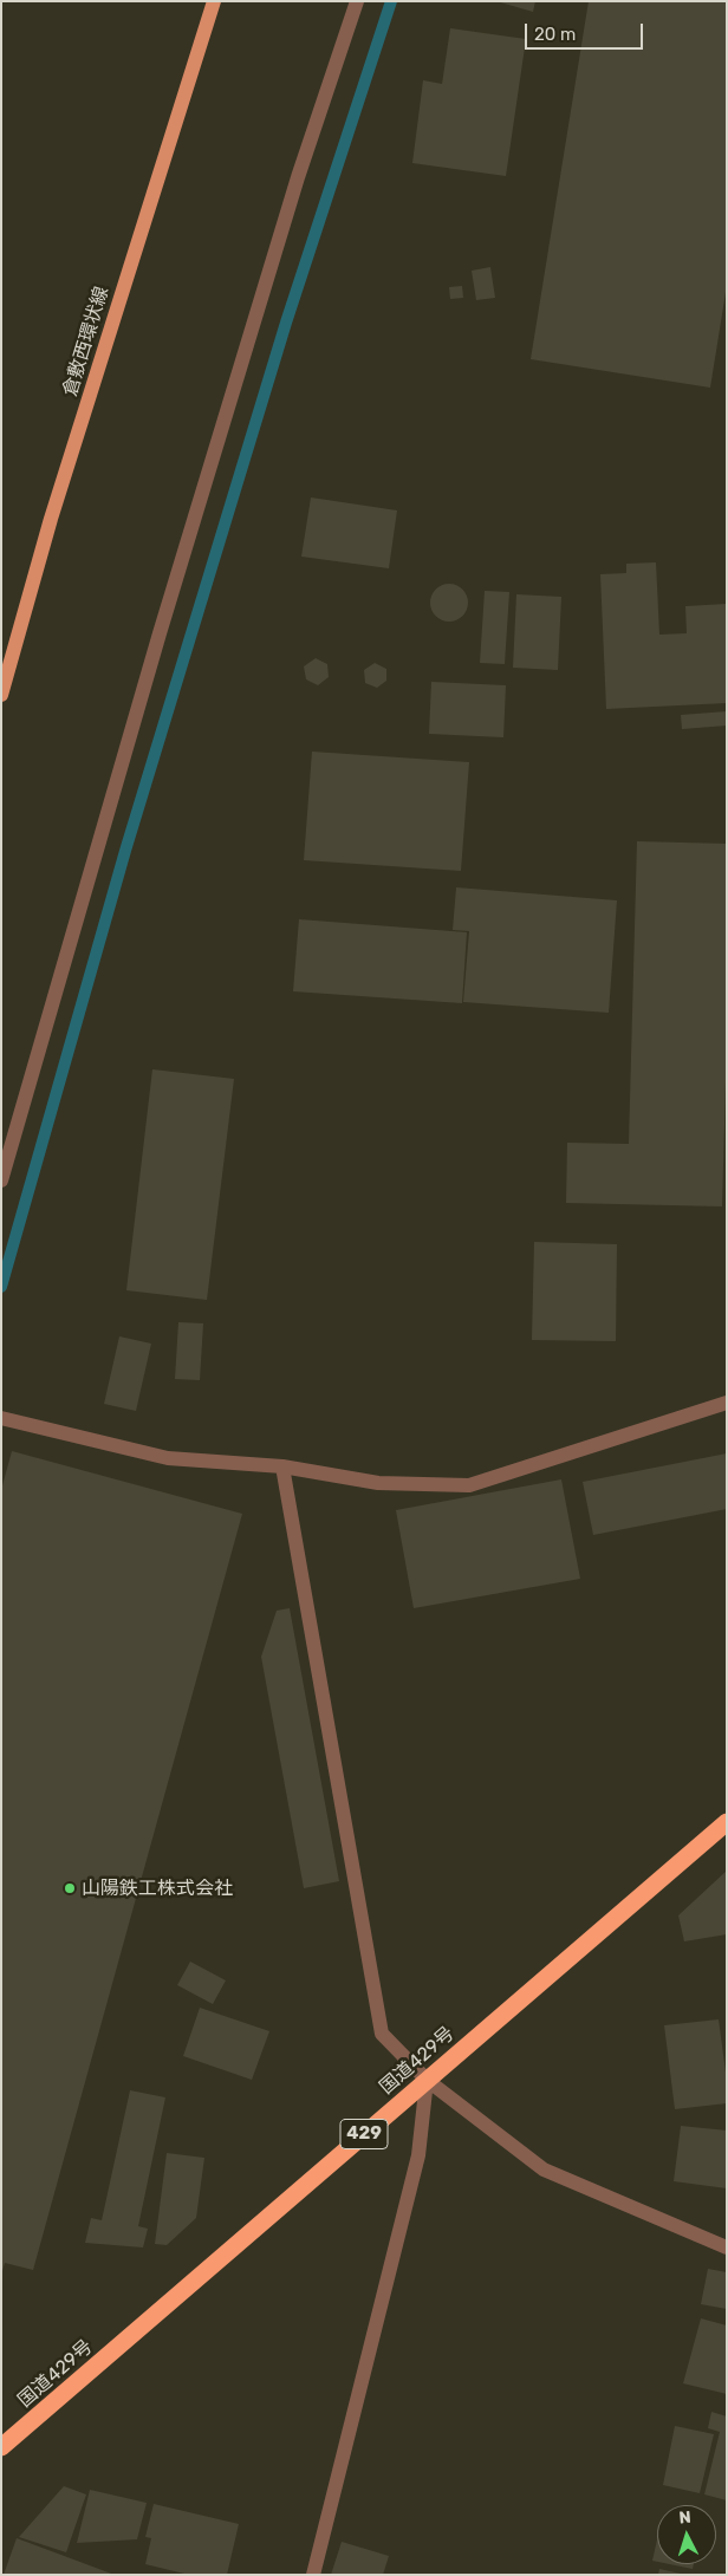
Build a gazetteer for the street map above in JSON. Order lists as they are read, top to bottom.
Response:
{
  "streets": {
    "highway": ["国道429号", "429"],
    "main road": ["倉敷西環状線"]
  },
  "places": ["山陽鉄工株式会社"],
  "scale_bar": "20 m",
  "north": "top"
}
